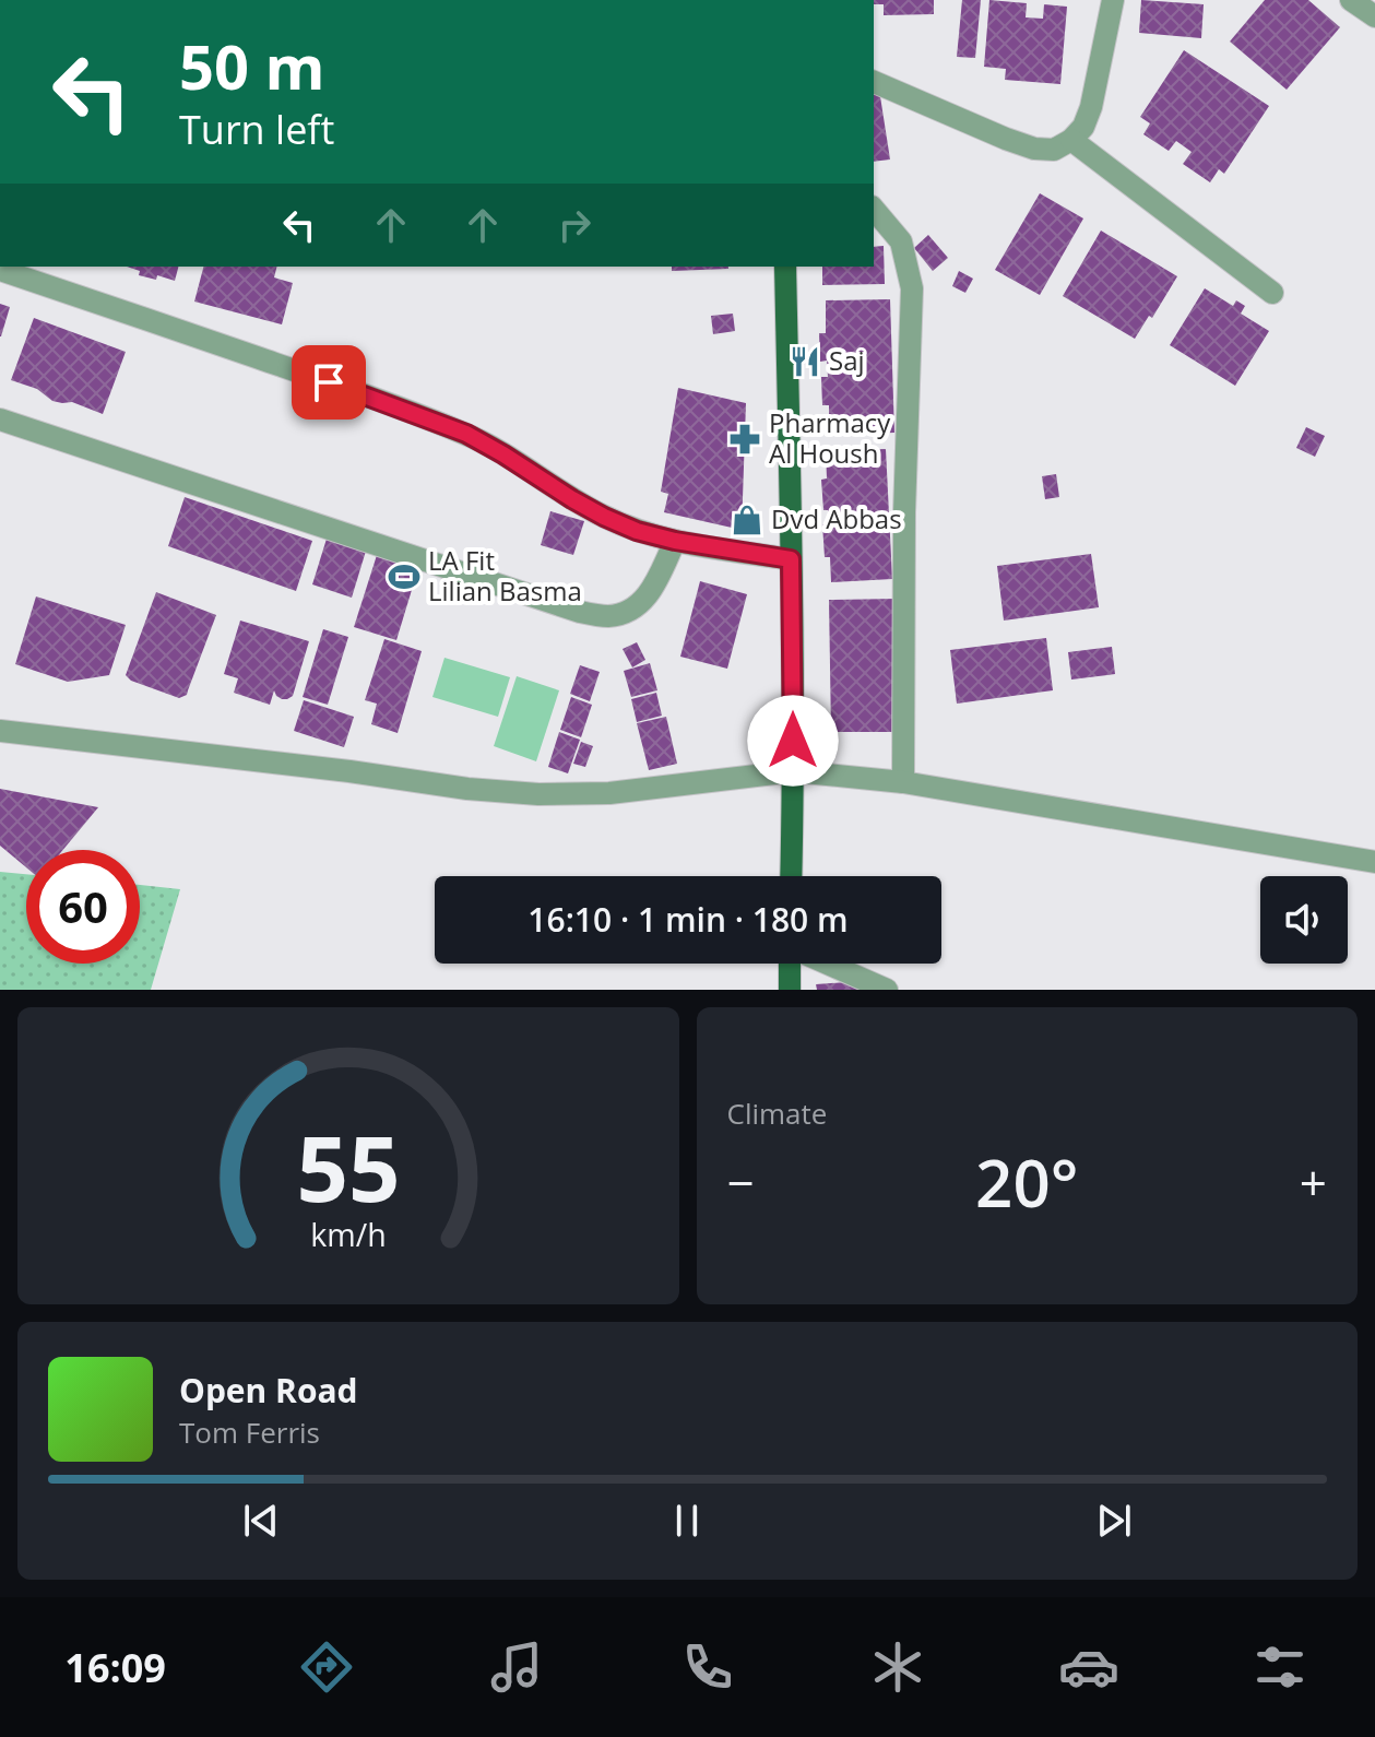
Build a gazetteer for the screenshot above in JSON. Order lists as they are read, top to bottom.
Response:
{
  "places": {
    "restaurant": ["Saj"],
    "pharmacy": ["Pharmacy Al Housh"],
    "shop": ["Dvd Abbas"],
    "sports": ["LA Fit Lilian Basma"]
  },
  "page": {
    "turn": ["50 m", "Turn left"],
    "limit": "60",
    "trip": "16:10 · 1 min · 180 m",
    "tile": "Climate",
    "heat": ["−", "20°", "+"],
    "song": ["Open Road", "Tom Ferris"],
    "tabs": "16:09",
    "gauge": ["55", "km/h"]
  }
}
